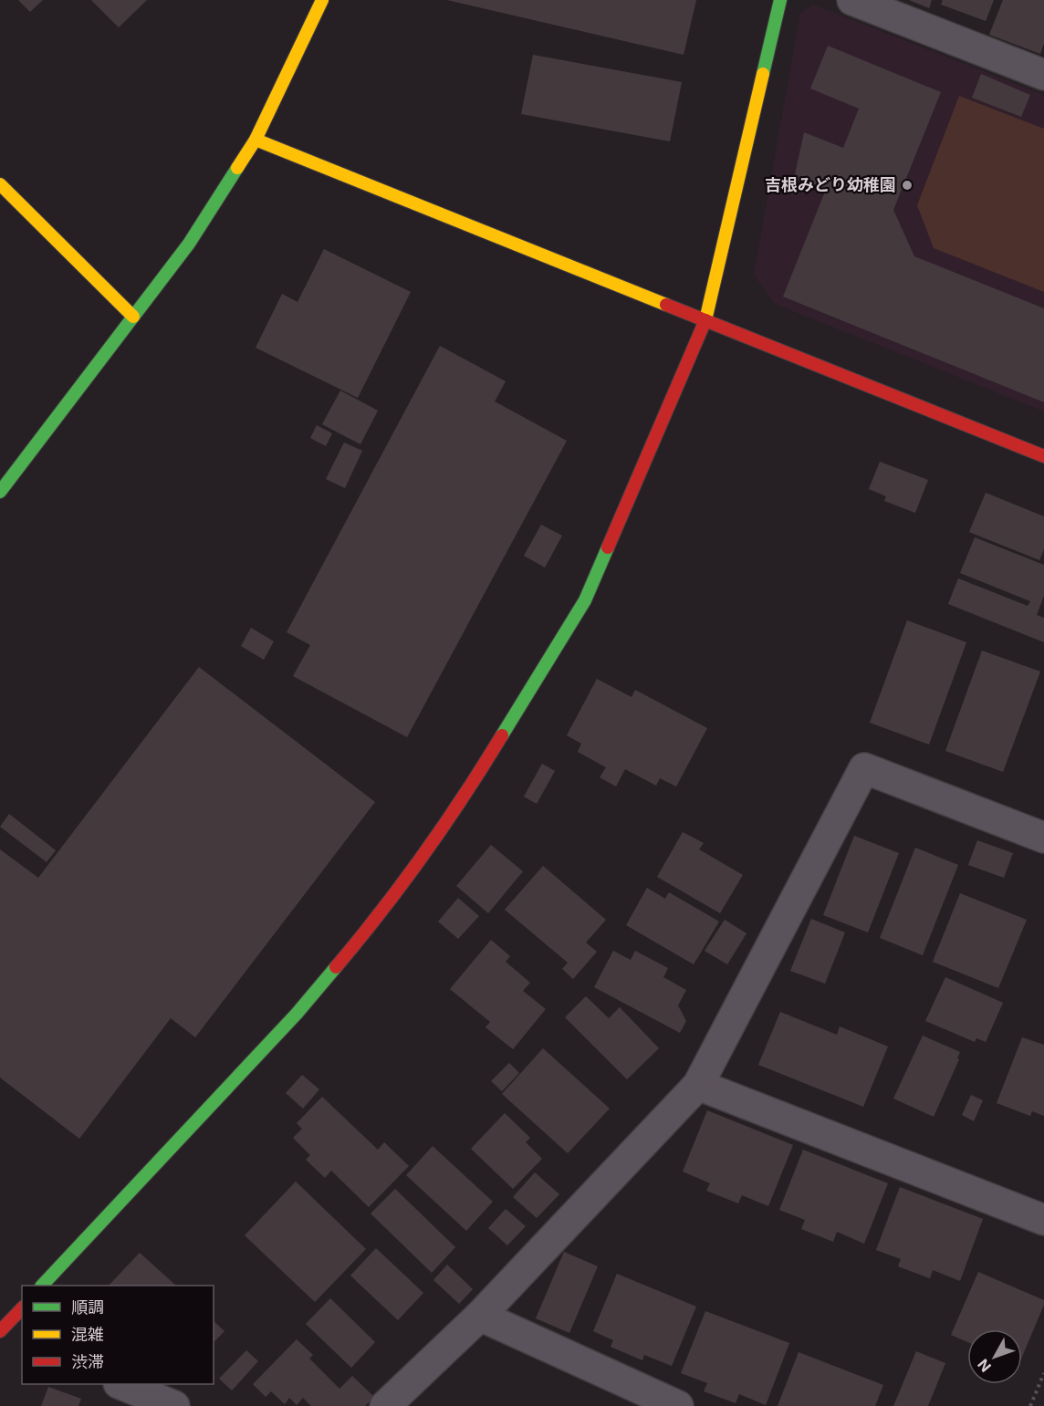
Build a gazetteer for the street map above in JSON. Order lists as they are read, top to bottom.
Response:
{
  "places": ["吉根みどり幼稚園"],
  "legend": ["順調", "混雑", "渋滞"],
  "north": "bottom left"
}
